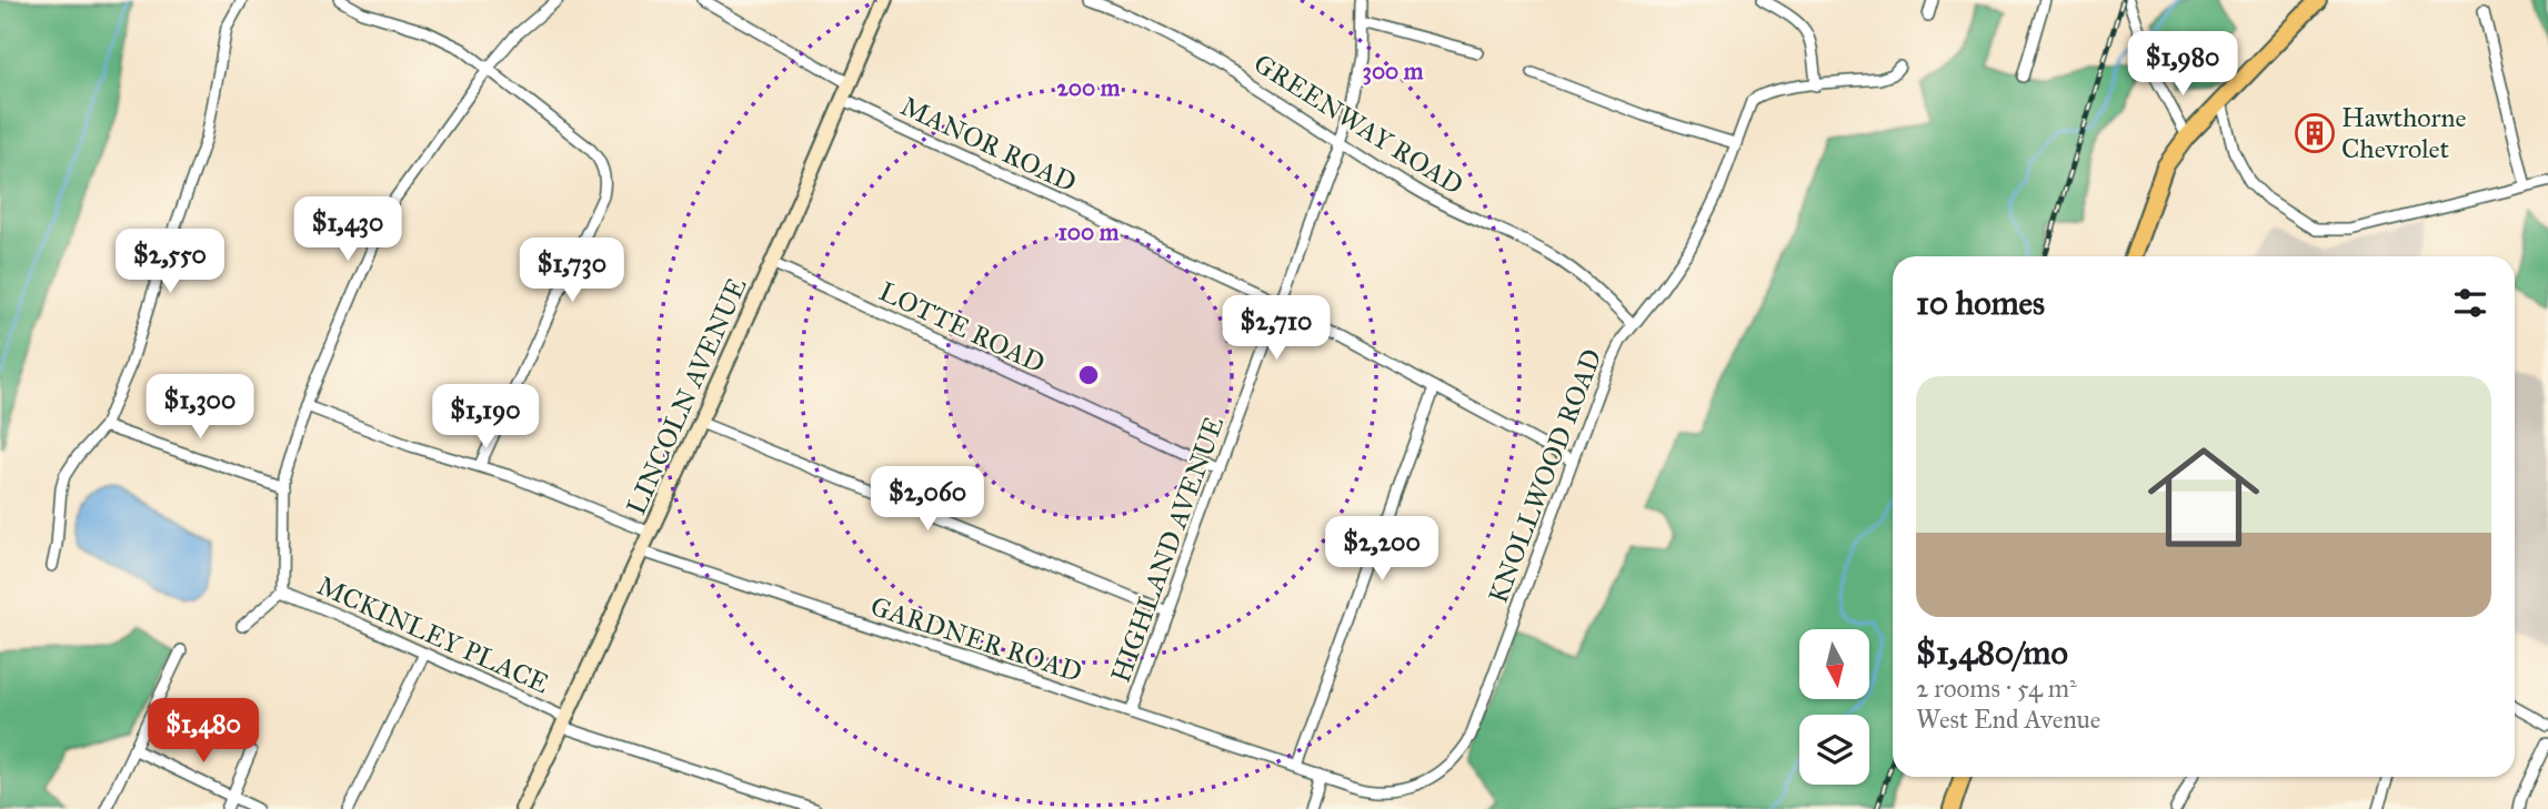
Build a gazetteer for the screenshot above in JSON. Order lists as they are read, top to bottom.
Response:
{
  "streets": {
    "main road": ["LINCOLN AVENUE"],
    "street": [
      "GREENWAY ROAD",
      "MANOR ROAD",
      "LOTTE ROAD",
      "KNOLLWOOD ROAD",
      "HIGHLAND AVENUE",
      "MCKINLEY PLACE",
      "GARDNER ROAD"
    ]
  },
  "crossings": [
    ["GREENWAY ROAD", "KNOLLWOOD ROAD"],
    ["GREENWAY ROAD", "HIGHLAND AVENUE"],
    ["MANOR ROAD", "LINCOLN AVENUE"],
    ["MANOR ROAD", "KNOLLWOOD ROAD"],
    ["MANOR ROAD", "HIGHLAND AVENUE"],
    ["LOTTE ROAD", "LINCOLN AVENUE"],
    ["LOTTE ROAD", "HIGHLAND AVENUE"],
    ["LINCOLN AVENUE", "MCKINLEY PLACE"],
    ["LINCOLN AVENUE", "GARDNER ROAD"],
    ["KNOLLWOOD ROAD", "GARDNER ROAD"],
    ["HIGHLAND AVENUE", "GARDNER ROAD"]
  ],
  "places": {
    "building": ["Hawthorne Chevrolet"]
  },
  "north": "bottom",
  "page": {
    "price": [
      "$1,980",
      "$1,430",
      "$2,550",
      "$1,730",
      "$2,710",
      "$1,300",
      "$1,190",
      "$2,060",
      "$2,200",
      "$1,480"
    ],
    "heading": "10 homes",
    "list": [
      {
        "name": "$1,480/mo",
        "note": "2 rooms · 54 m² · West End Avenue"
      }
    ]
  },
  "rings": ["300 m", "200 m", "100 m"]
}
